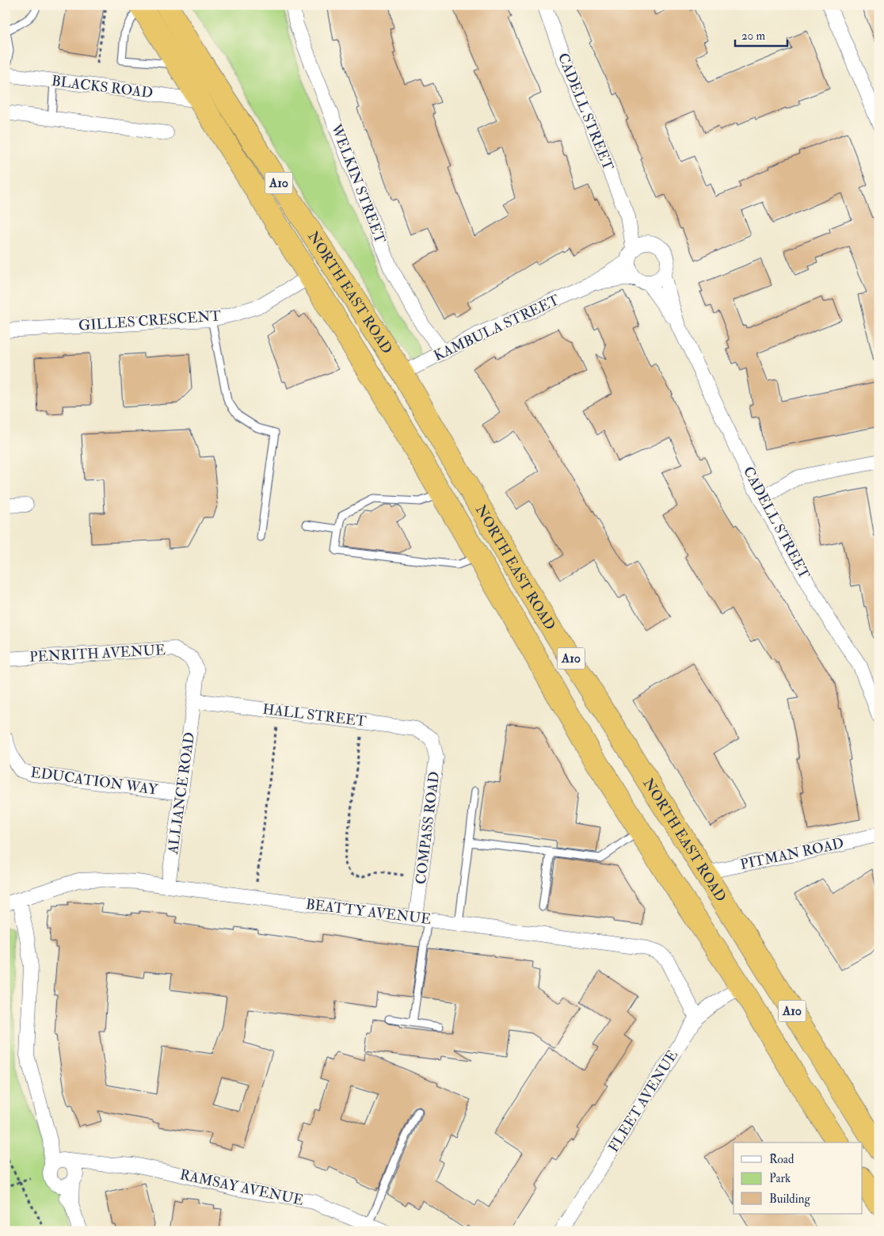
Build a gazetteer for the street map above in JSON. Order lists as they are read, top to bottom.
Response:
{
  "streets": {
    "highway": ["A10", "NORTH EAST ROAD"],
    "street": [
      "BLACKS ROAD",
      "CADELL STREET",
      "WELKIN STREET",
      "GILLES CRESCENT",
      "KAMBULA STREET",
      "PENRITH AVENUE",
      "HALL STREET",
      "EDUCATION WAY",
      "ALLIANCE ROAD",
      "COMPASS ROAD",
      "PITMAN ROAD",
      "BEATTY AVENUE",
      "FLEET AVENUE",
      "RAMSAY AVENUE"
    ]
  },
  "crossings": [
    ["BLACKS ROAD", "NORTH EAST ROAD"],
    ["CADELL STREET", "KAMBULA STREET"],
    ["WELKIN STREET", "KAMBULA STREET"],
    ["NORTH EAST ROAD", "GILLES CRESCENT"],
    ["NORTH EAST ROAD", "KAMBULA STREET"],
    ["NORTH EAST ROAD", "PITMAN ROAD"],
    ["NORTH EAST ROAD", "FLEET AVENUE"],
    ["PENRITH AVENUE", "HALL STREET"],
    ["PENRITH AVENUE", "ALLIANCE ROAD"],
    ["HALL STREET", "ALLIANCE ROAD"],
    ["HALL STREET", "COMPASS ROAD"],
    ["EDUCATION WAY", "ALLIANCE ROAD"],
    ["ALLIANCE ROAD", "BEATTY AVENUE"],
    ["COMPASS ROAD", "BEATTY AVENUE"],
    ["BEATTY AVENUE", "FLEET AVENUE"]
  ],
  "legend": ["Road", "Park", "Building"],
  "scale_bar": "20 m"
}
